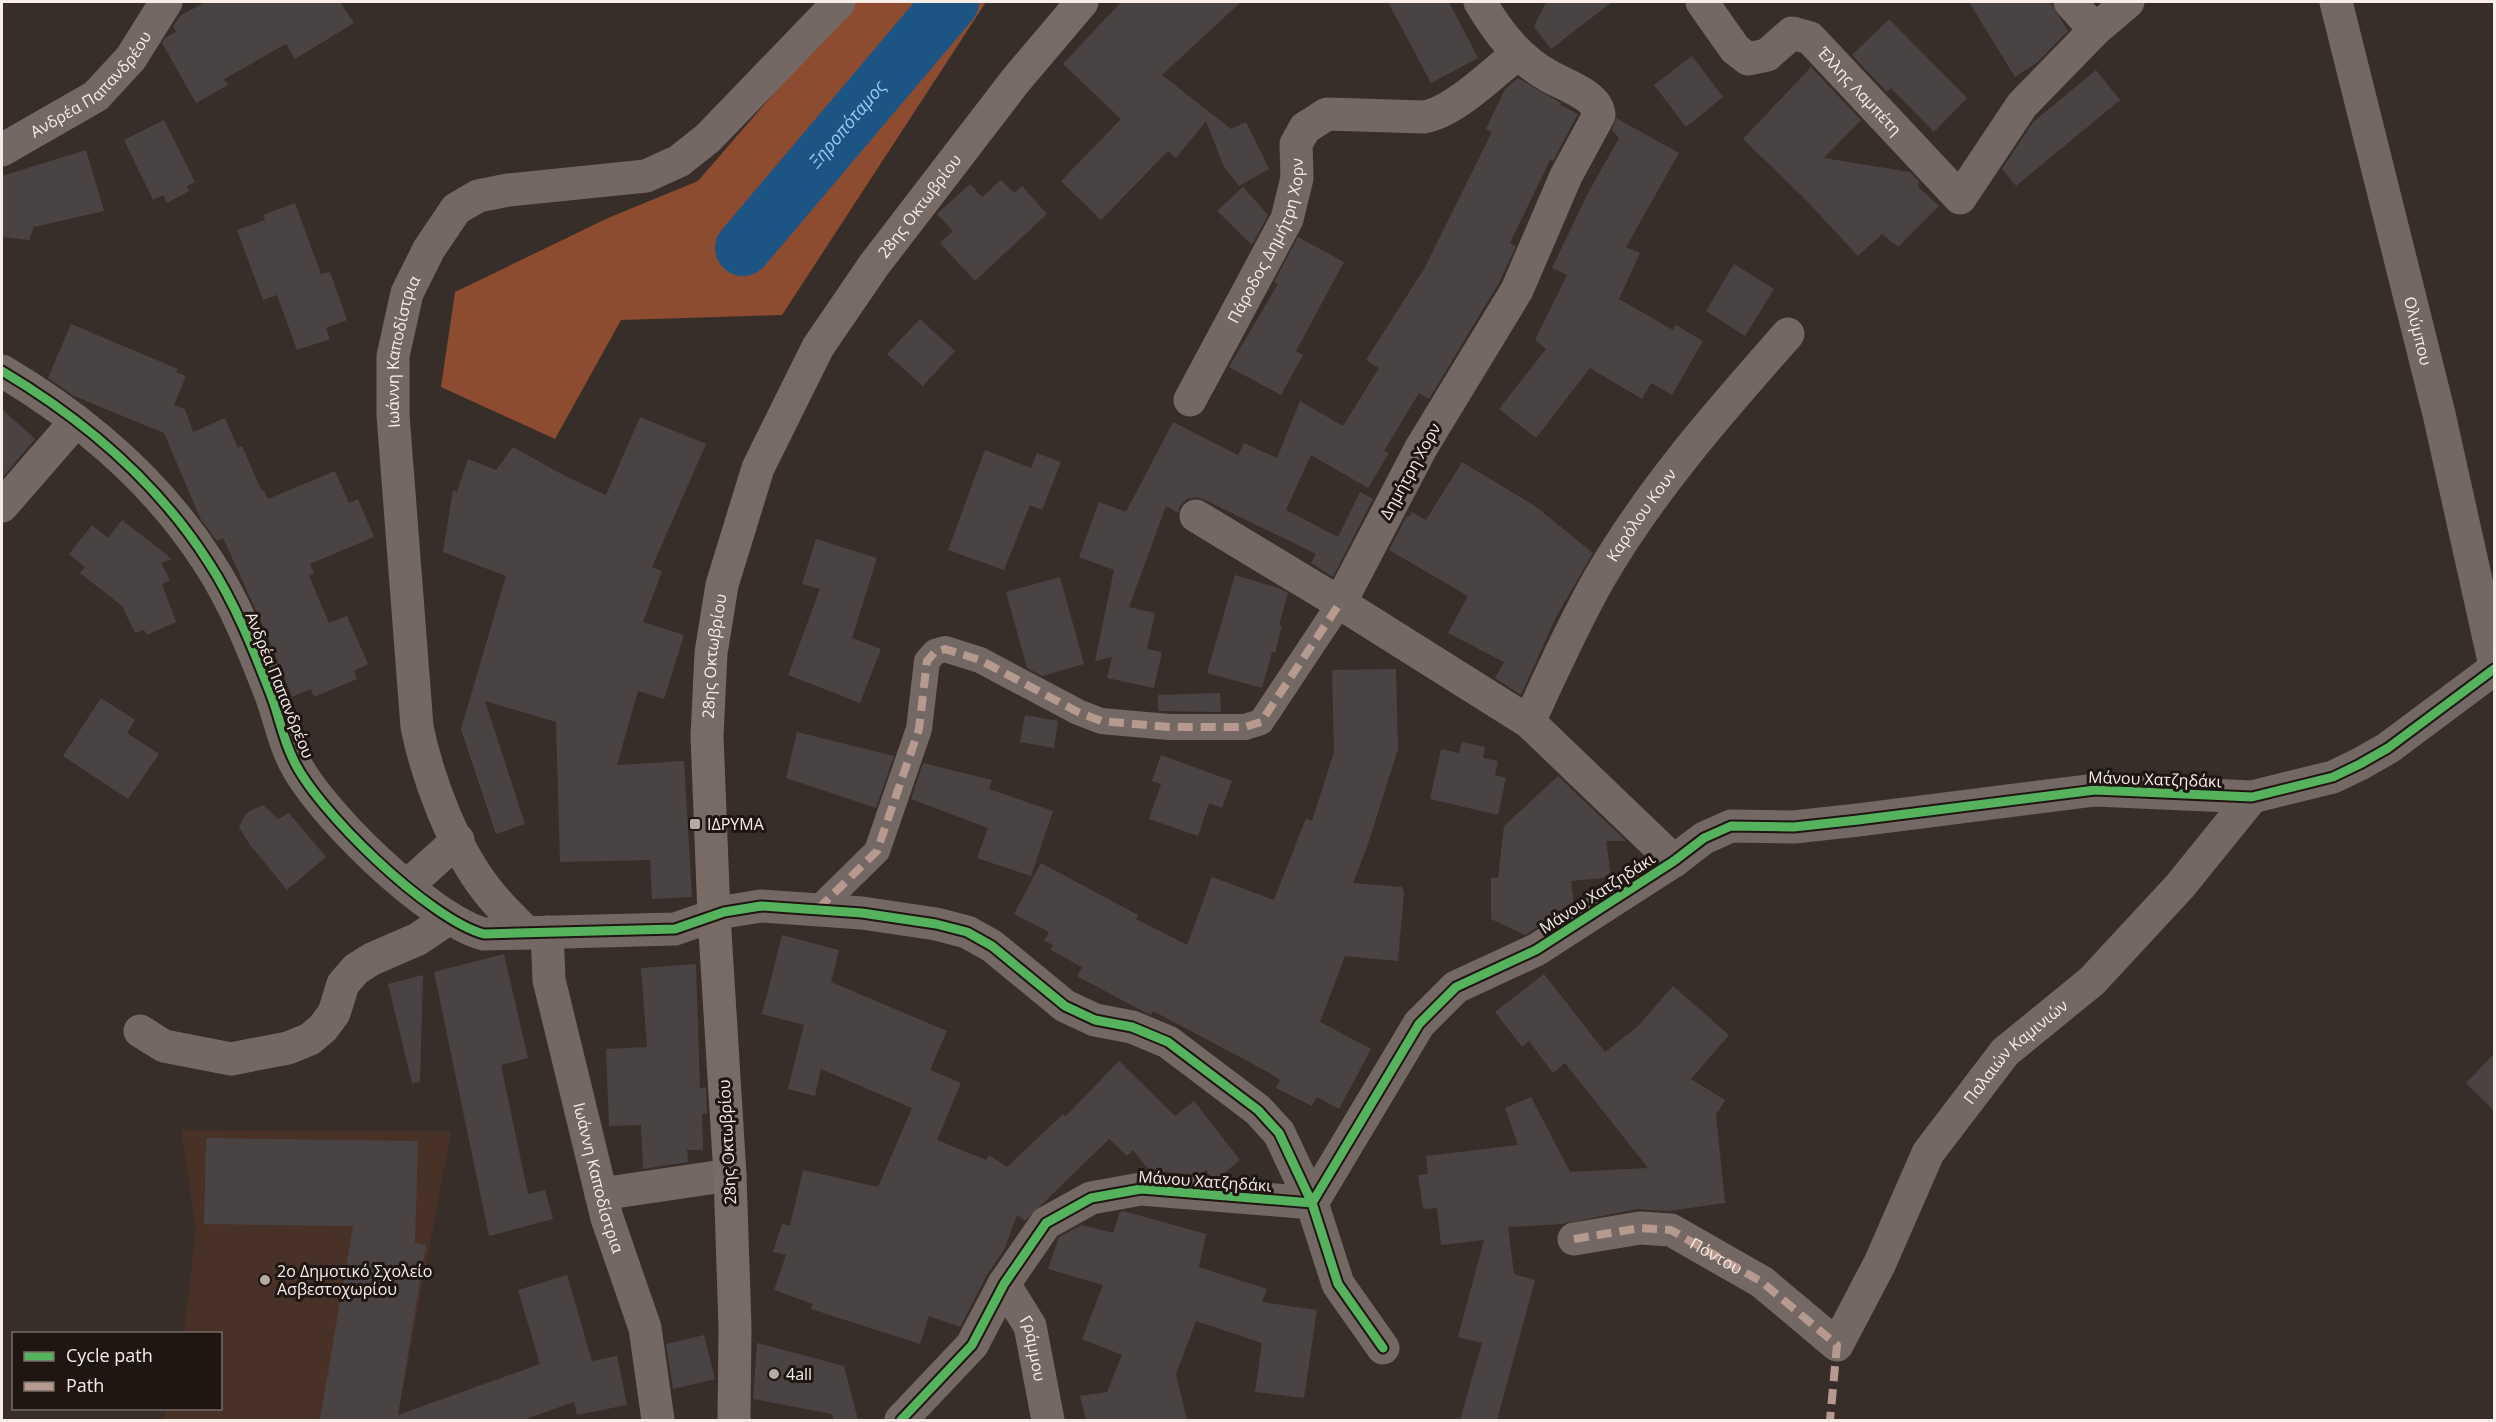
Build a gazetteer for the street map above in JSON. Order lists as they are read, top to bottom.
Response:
{
  "streets": {
    "main road": ["28ης Οκτωβρίου"],
    "street": [
      "Ανδρέα Παπανδρέου",
      "Έλλης Λαμπέτη",
      "Πάροδος Δημήτρη Χορν",
      "Ολύμπου",
      "Ιωάννη Καποδίστρια",
      "Δημήτρη Χορν",
      "Καρόλου Κουν",
      "Μάνου Χατζηδάκι",
      "Παλαιών Καμινιών",
      "Πόντου",
      "Γράμμου"
    ]
  },
  "crossings": [
    ["Ανδρέα Παπανδρέου", "28ης Οκτωβρίου"],
    ["Ανδρέα Παπανδρέου", "Ιωάννη Καποδίστρια"],
    ["Ανδρέα Παπανδρέου", "Μάνου Χατζηδάκι"],
    ["Πάροδος Δημήτρη Χορν", "Δημήτρη Χορν"],
    ["Μάνου Χατζηδάκι", "Παλαιών Καμινιών"],
    ["Μάνου Χατζηδάκι", "Γράμμου"],
    ["Παλαιών Καμινιών", "Πόντου"]
  ],
  "water": ["Ξηροπόταμος"],
  "places": {
    "transit": ["ΙΔΡΥΜΑ"],
    "other": ["2ο Δημοτικό Σχολείο Ασβεστοχωρίου", "4all"]
  },
  "legend": ["Cycle path", "Path"]
}
